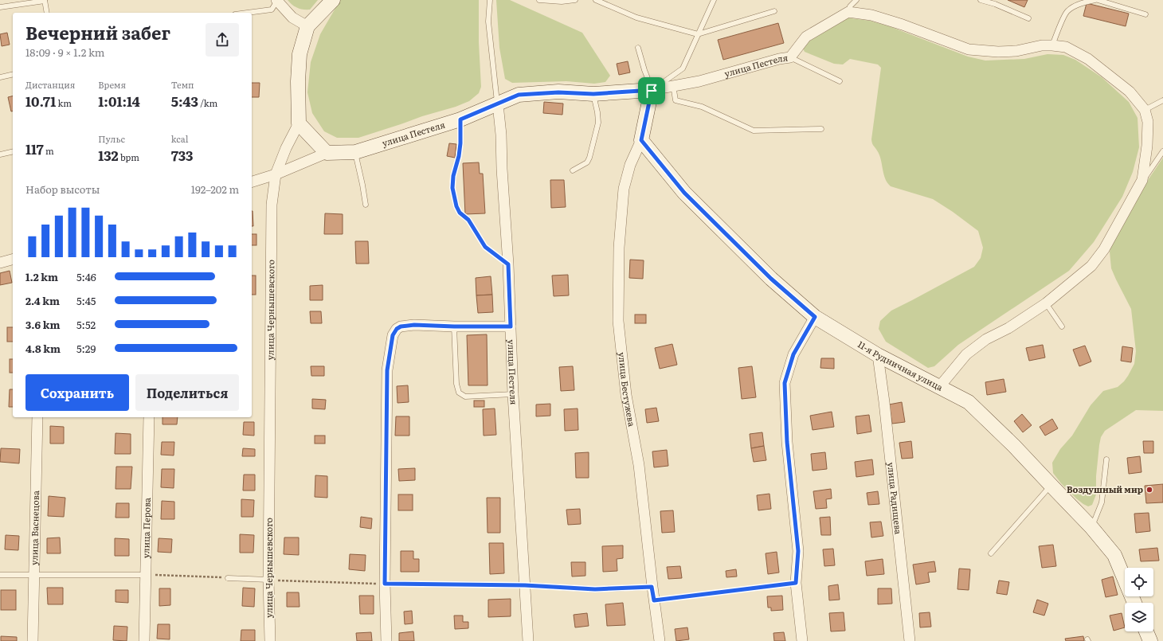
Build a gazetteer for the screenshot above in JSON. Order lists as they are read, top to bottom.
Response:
{
  "streets": {
    "main road": ["улица Пестеля", "11-я Рудничная улица"],
    "street": [
      "улица Чернышевского",
      "улица Бестужева",
      "улица Радищева",
      "улица Перова",
      "улица Васнецова"
    ]
  },
  "crossings": [
    ["11-я Рудничная улица", "улица Бестужева"],
    ["11-я Рудничная улица", "улица Радищева"]
  ],
  "places": ["Воздушный мир"],
  "page": {
    "heading": ["Вечерний забег", "18:09 · 9 × 1.2 km"],
    "stats": [
      ["Дистанция", "10.71 km"],
      ["Время", "1:01:14"],
      ["Темп", "5:43 /km"],
      ["117 m"],
      ["Пульс", "132 bpm"],
      ["kcal", "733"]
    ],
    "chart": ["Набор высоты", "192–202 m"],
    "list": [
      {
        "name": "1.2 km",
        "note": "5:46"
      },
      {
        "name": "2.4 km",
        "note": "5:45"
      },
      {
        "name": "3.6 km",
        "note": "5:52"
      },
      {
        "name": "4.8 km",
        "note": "5:29"
      }
    ],
    "buttons": ["Сохранить", "Поделиться"]
  }
}
